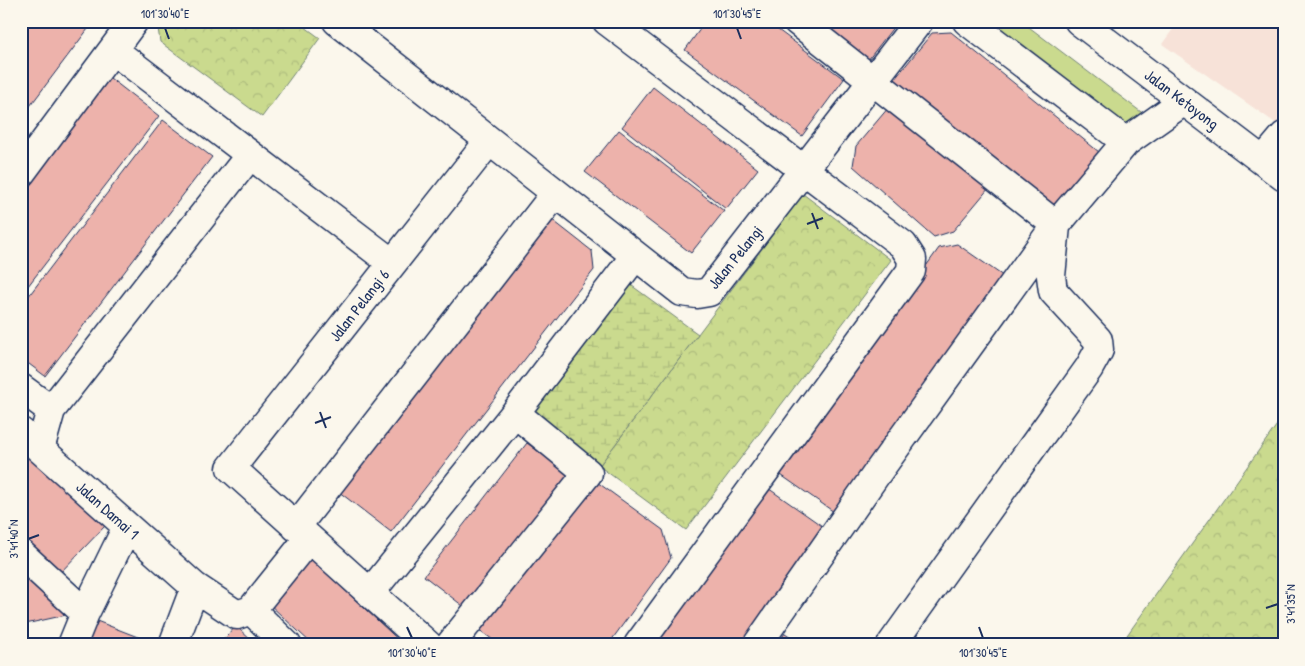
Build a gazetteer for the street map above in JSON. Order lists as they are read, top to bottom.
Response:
{
  "streets": {
    "street": [
      "Jalan Ketoyong",
      "Jalan Pelangi",
      "Jalan Pelangi 6",
      "Jalan Damai 1"
    ]
  },
  "crossings": [
    ["Jalan Pelangi", "Jalan Pelangi 6"]
  ],
  "coordinates": [
    "101°30'40\"E",
    "101°30'45\"E",
    "3°41'40\"N",
    "3°41'35\"N"
  ]
}
